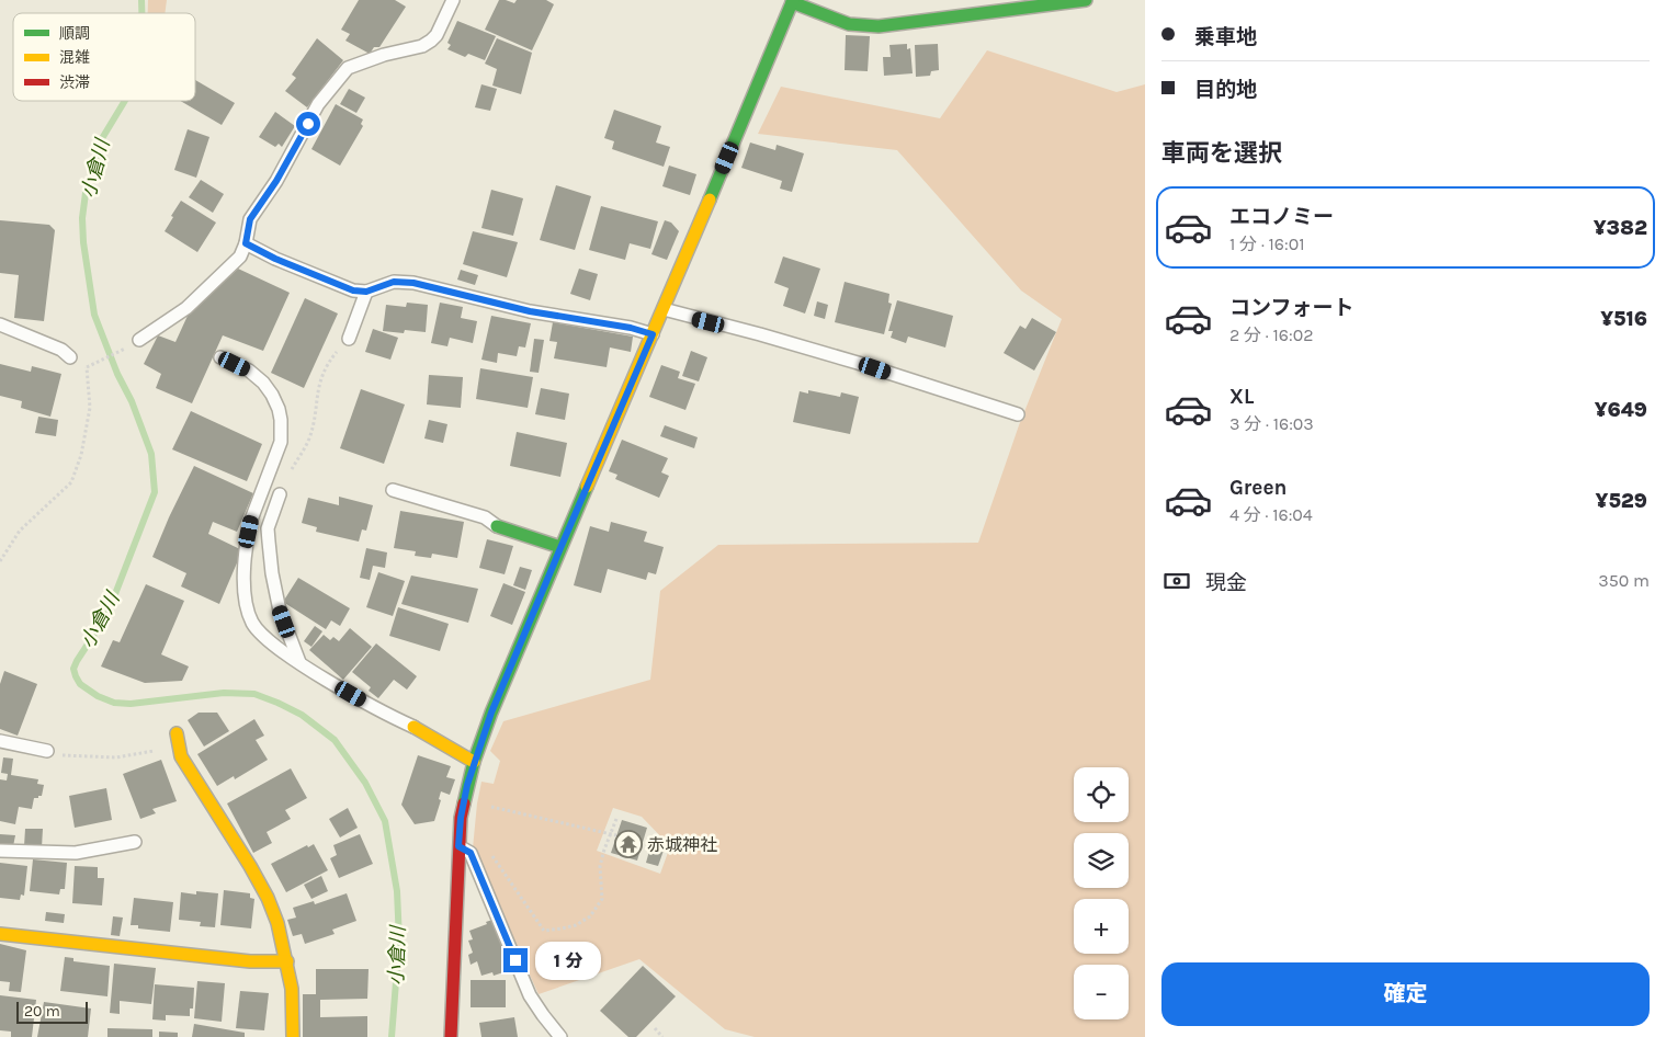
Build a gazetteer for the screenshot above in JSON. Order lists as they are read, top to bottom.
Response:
{
  "water": ["小倉川"],
  "places": {
    "temple": ["赤城神社"]
  },
  "legend": ["順調", "混雑", "渋滞"],
  "scale_bar": "20 m",
  "page": {
    "banner": ["乗車地", "目的地"],
    "heading": "車両を選択",
    "list": [
      {
        "name": "エコノミー",
        "note": "1 分 · 16:01",
        "value": "¥382"
      },
      {
        "name": "コンフォート",
        "note": "2 分 · 16:02",
        "value": "¥516"
      },
      {
        "name": "XL",
        "note": "3 分 · 16:03",
        "value": "¥649"
      },
      {
        "name": "Green",
        "note": "4 分 · 16:04",
        "value": "¥529"
      }
    ],
    "pay": ["現金", "350 m"],
    "map_buttons": ["+", "−"],
    "bubble": "1 分",
    "buttons": "確定",
    "scale": "20 m"
  }
}
